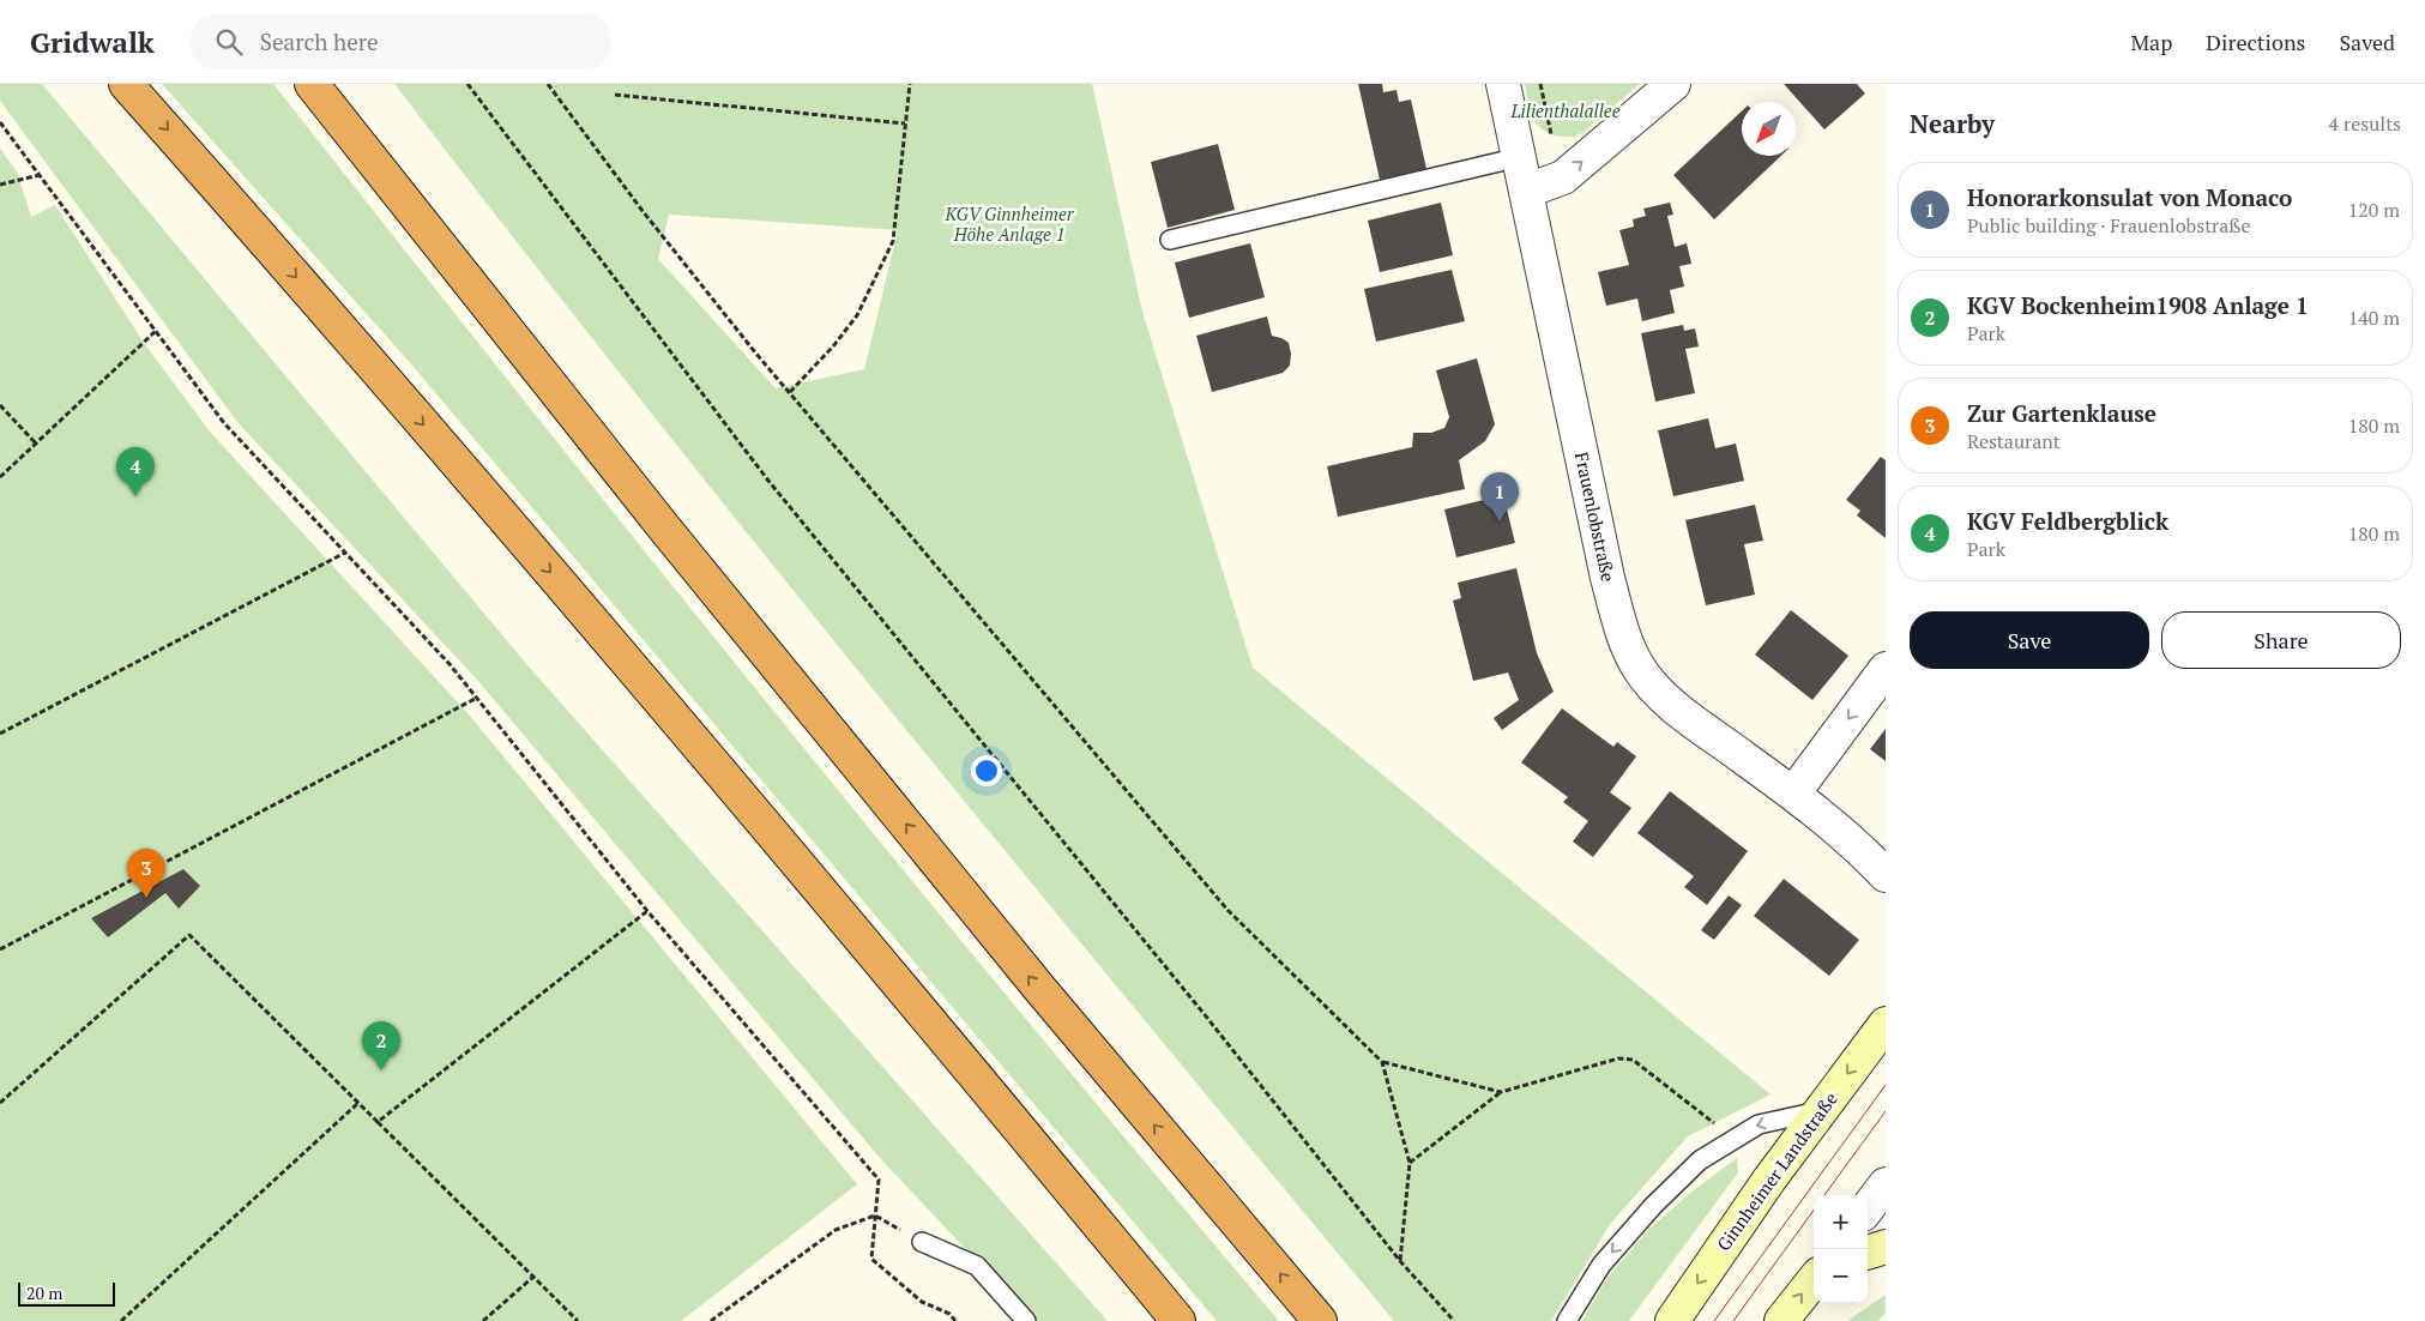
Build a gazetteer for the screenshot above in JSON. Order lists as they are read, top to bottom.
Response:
{
  "streets": {
    "main road": ["Ginnheimer Landstraße"],
    "street": ["Frauenlobstraße"]
  },
  "one_way": ["Ginnheimer Landstraße"],
  "parks": ["Lilienthalallee", "KGV Ginnheimer Höhe Anlage 1"],
  "scale_bar": "20 m",
  "north": "bottom left",
  "page": {
    "header": "Gridwalk",
    "search": "Search here",
    "nav": ["Map", "Directions", "Saved"],
    "heading": ["Nearby", "4 results"],
    "list": [
      {
        "mark": "1",
        "name": "Honorarkonsulat von Monaco",
        "note": "Public building · Frauenlobstraße",
        "value": "120 m"
      },
      {
        "mark": "2",
        "name": "KGV Bockenheim1908 Anlage 1",
        "note": "Park",
        "value": "140 m"
      },
      {
        "mark": "3",
        "name": "Zur Gartenklause",
        "note": "Restaurant",
        "value": "180 m"
      },
      {
        "mark": "4",
        "name": "KGV Feldbergblick",
        "note": "Park",
        "value": "180 m"
      }
    ],
    "pins": [
      "4",
      "1",
      "3",
      "2"
    ],
    "buttons": ["Save", "Share"],
    "map_buttons": ["+", "−"],
    "scale": "20 m"
  }
}
